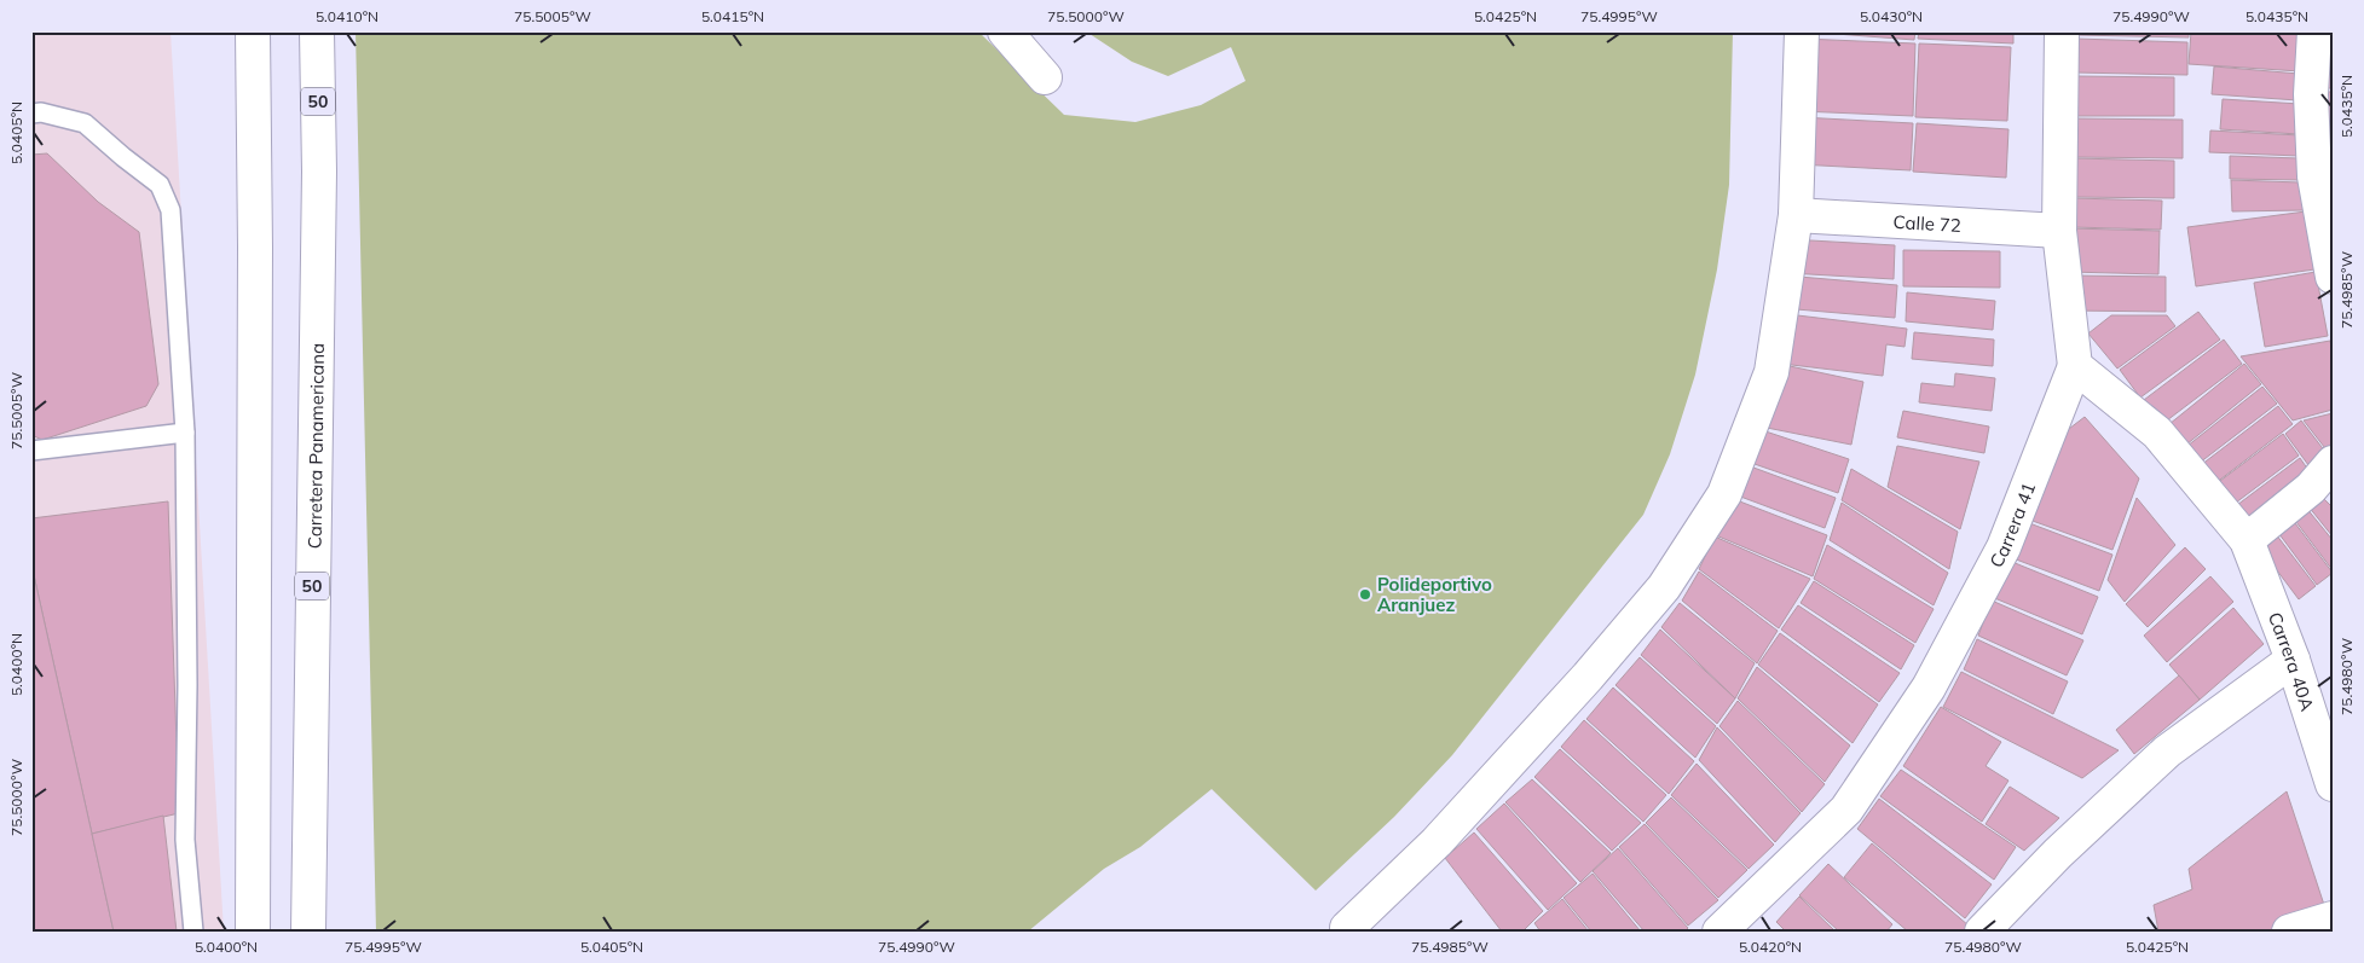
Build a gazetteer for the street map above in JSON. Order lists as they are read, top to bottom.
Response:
{
  "streets": {
    "main road": [
      "50",
      "Calle 72",
      "Carretera Panamericana",
      "Carrera 41",
      "Carrera 40A"
    ]
  },
  "crossings": [
    ["Calle 72", "Carrera 41"],
    ["Carrera 41", "Carrera 40A"]
  ],
  "places": ["Polideportivo Aranjuez"],
  "coordinates": [
    "5.0410°N",
    "75.5005°W",
    "5.0415°N",
    "75.5000°W",
    "5.0425°N",
    "75.4995°W",
    "5.0430°N",
    "75.4990°W",
    "5.0435°N",
    "5.0405°N",
    "75.4985°W",
    "5.0400°N",
    "75.4980°W",
    "5.0420°N"
  ]
}
